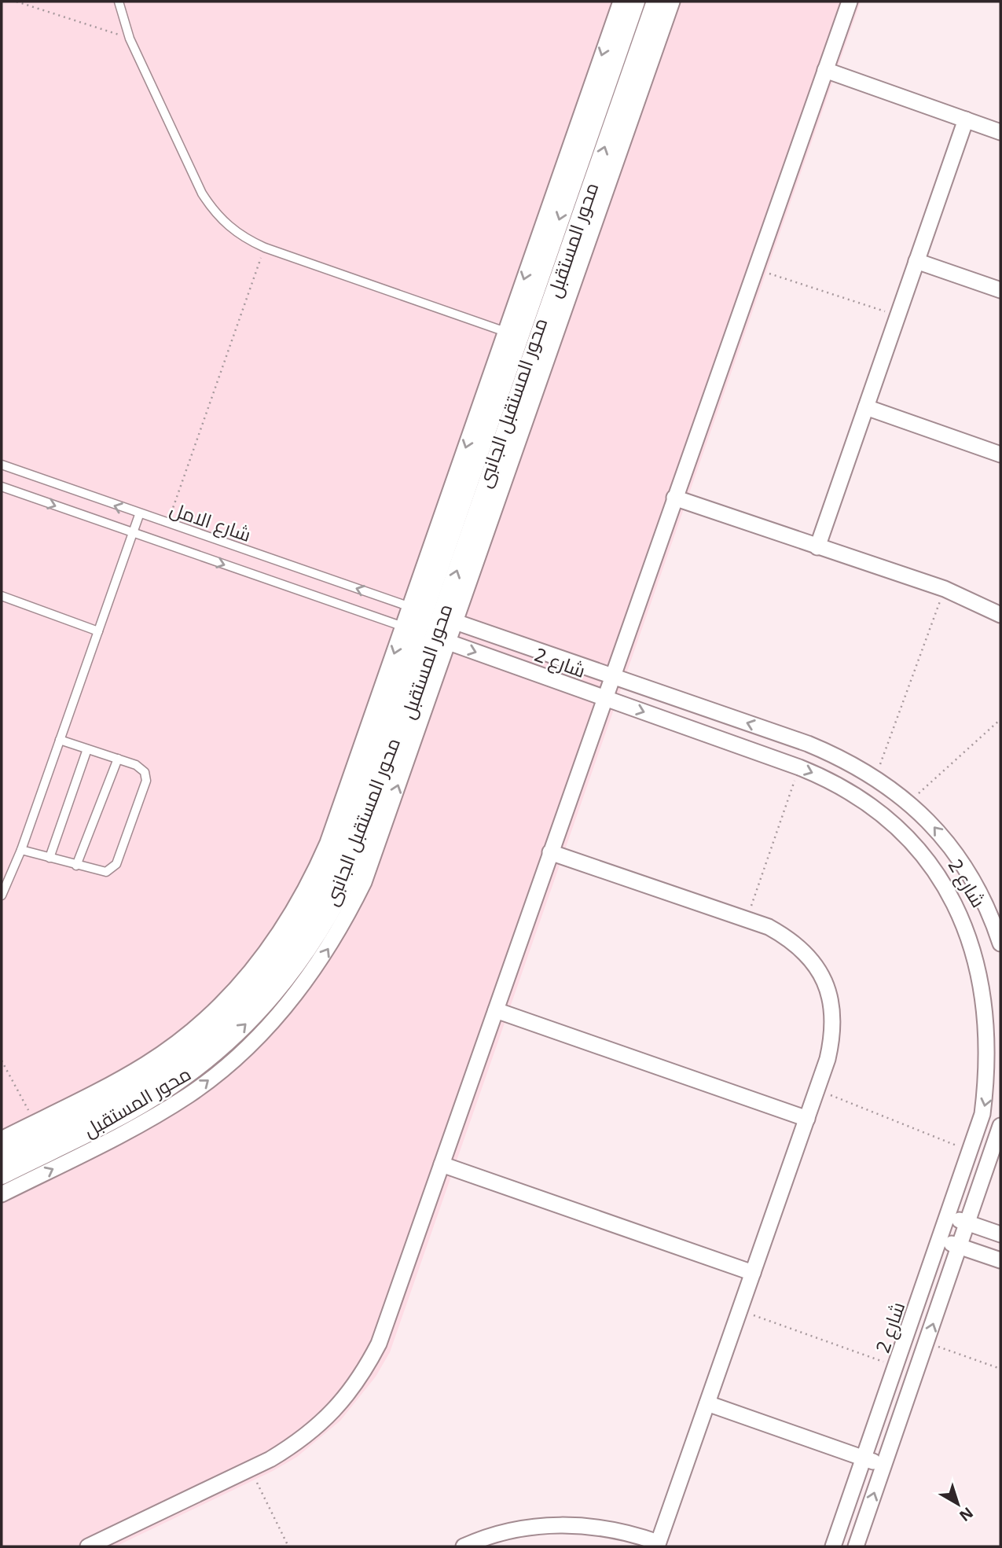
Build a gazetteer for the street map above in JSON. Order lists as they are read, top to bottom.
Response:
{
  "streets": {
    "street": ["محور المستقبل", "محور المستقبل الجانبى", "شارع 2"],
    "lane": ["شارع الامل"]
  },
  "crossings": [
    ["محور المستقبل", "محور المستقبل الجانبى"],
    ["محور المستقبل", "شارع الامل"],
    ["محور المستقبل", "شارع 2"],
    ["محور المستقبل الجانبى", "شارع الامل"],
    ["محور المستقبل الجانبى", "شارع 2"],
    ["شارع الامل", "شارع 2"]
  ],
  "north": "bottom right"
}
